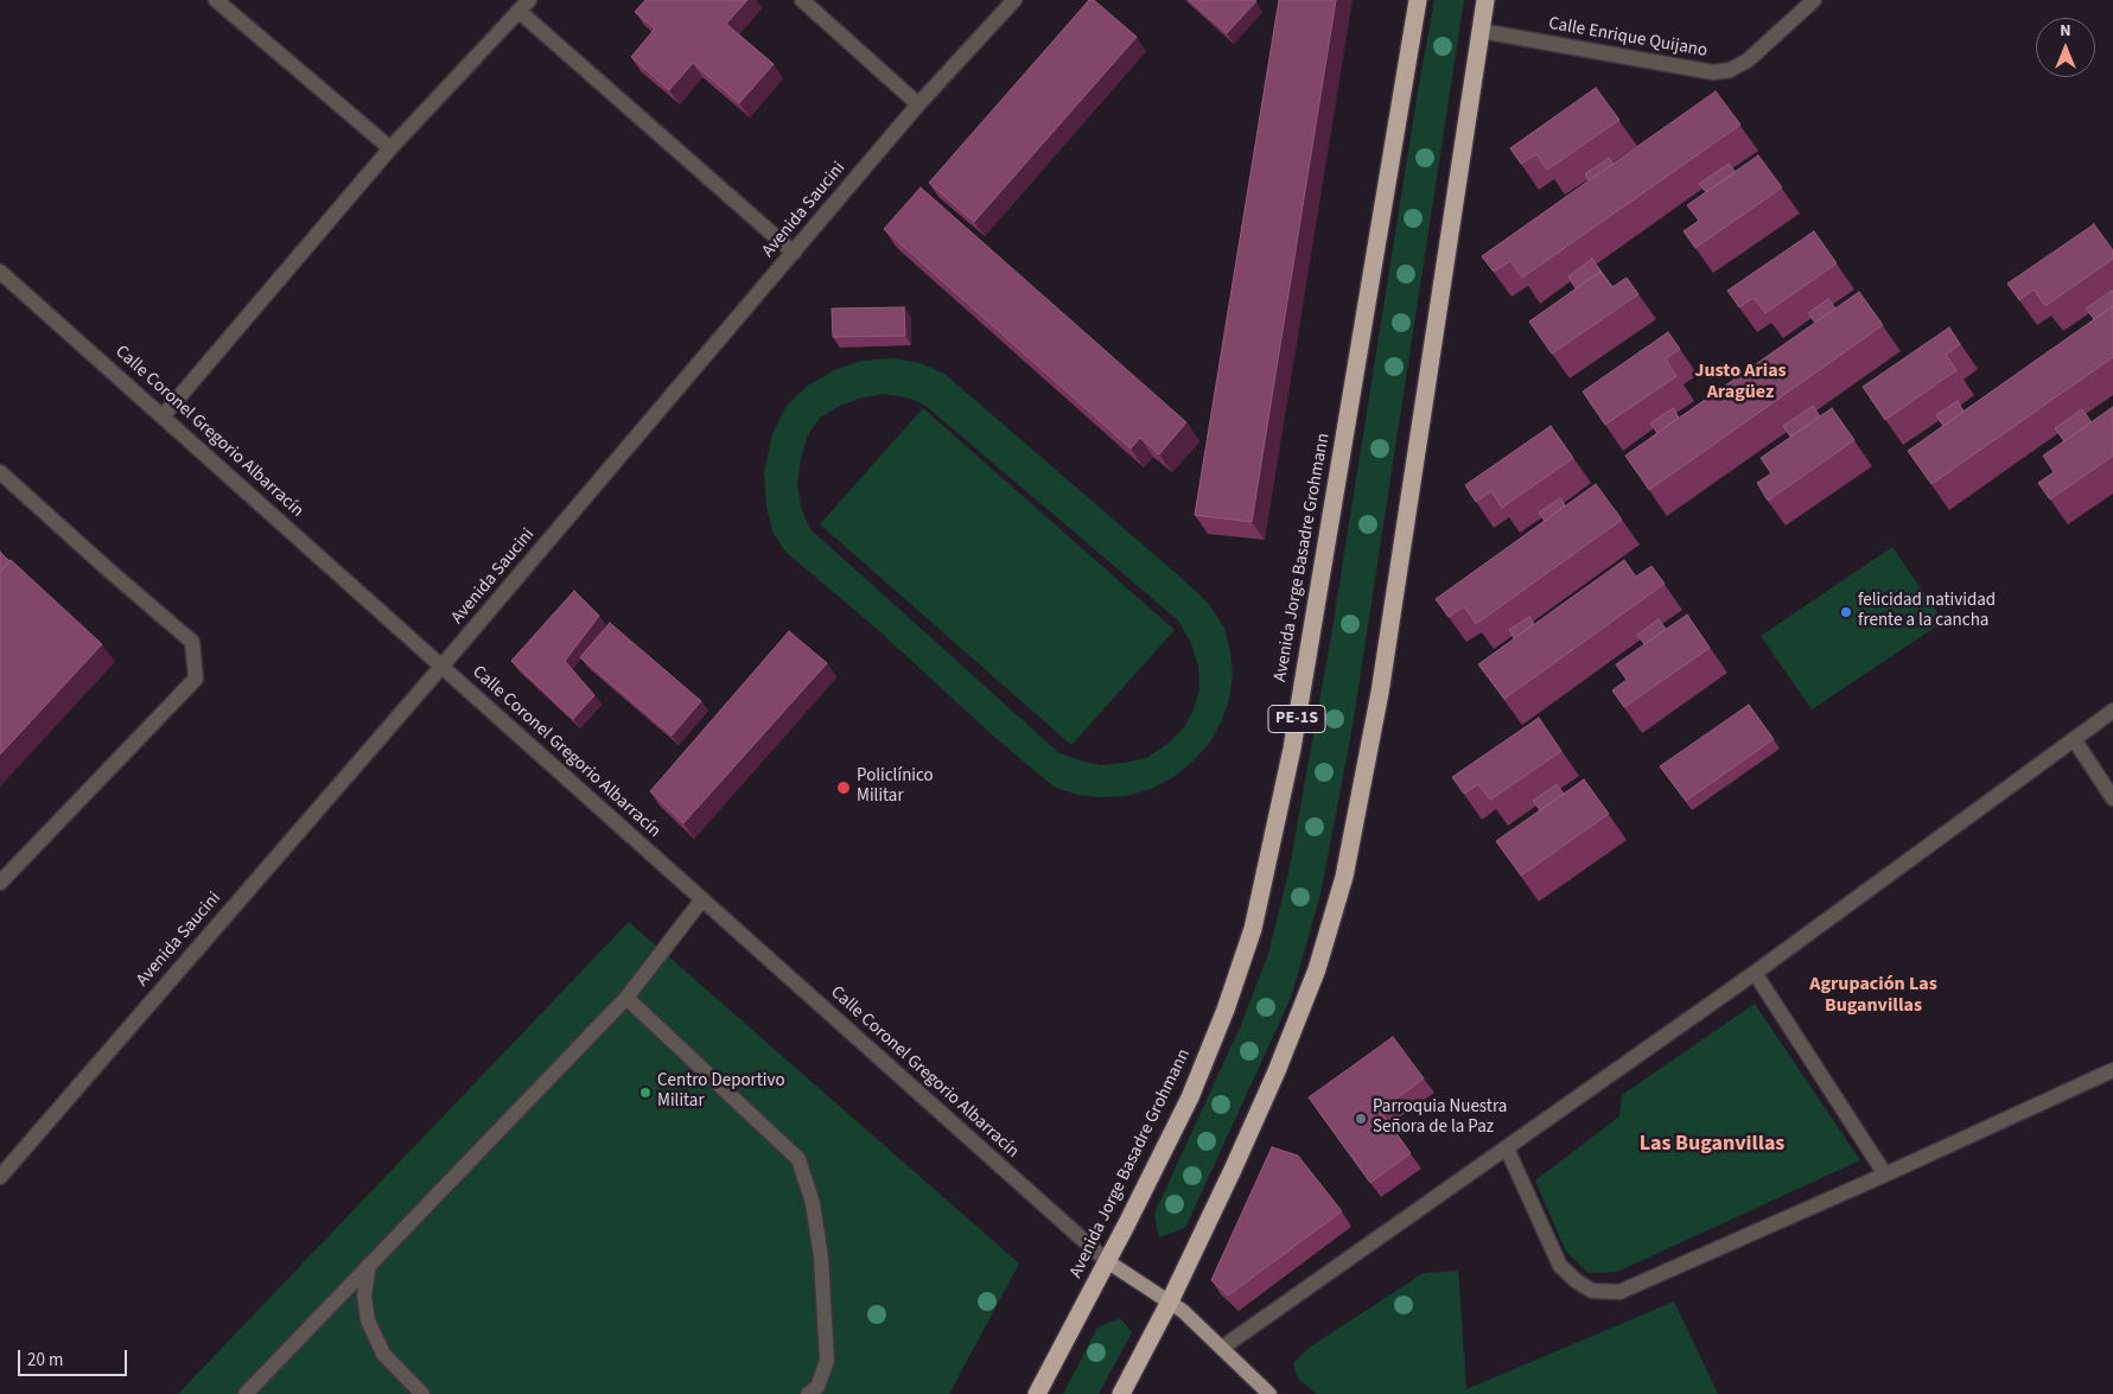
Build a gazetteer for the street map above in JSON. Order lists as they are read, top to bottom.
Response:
{
  "streets": {
    "highway": ["Avenida Jorge Basadre Grohmann", "PE-1S"],
    "street": ["Calle Enrique Quijano", "Avenida Saucini", "Calle Coronel Gregorio Albarracín"]
  },
  "crossings": [
    ["Avenida Saucini", "Calle Coronel Gregorio Albarracín"],
    ["Calle Coronel Gregorio Albarracín", "Avenida Jorge Basadre Grohmann"]
  ],
  "districts": ["Justo Arias Aragüez", "Agrupación Las Buganvillas", "Las Buganvillas"],
  "places": [
    "felicidad natividad frente a la cancha",
    "Policlínico Militar",
    "Centro Deportivo Militar",
    "Parroquia Nuestra Señora de la Paz"
  ],
  "scale_bar": "20 m",
  "north": "top"
}
